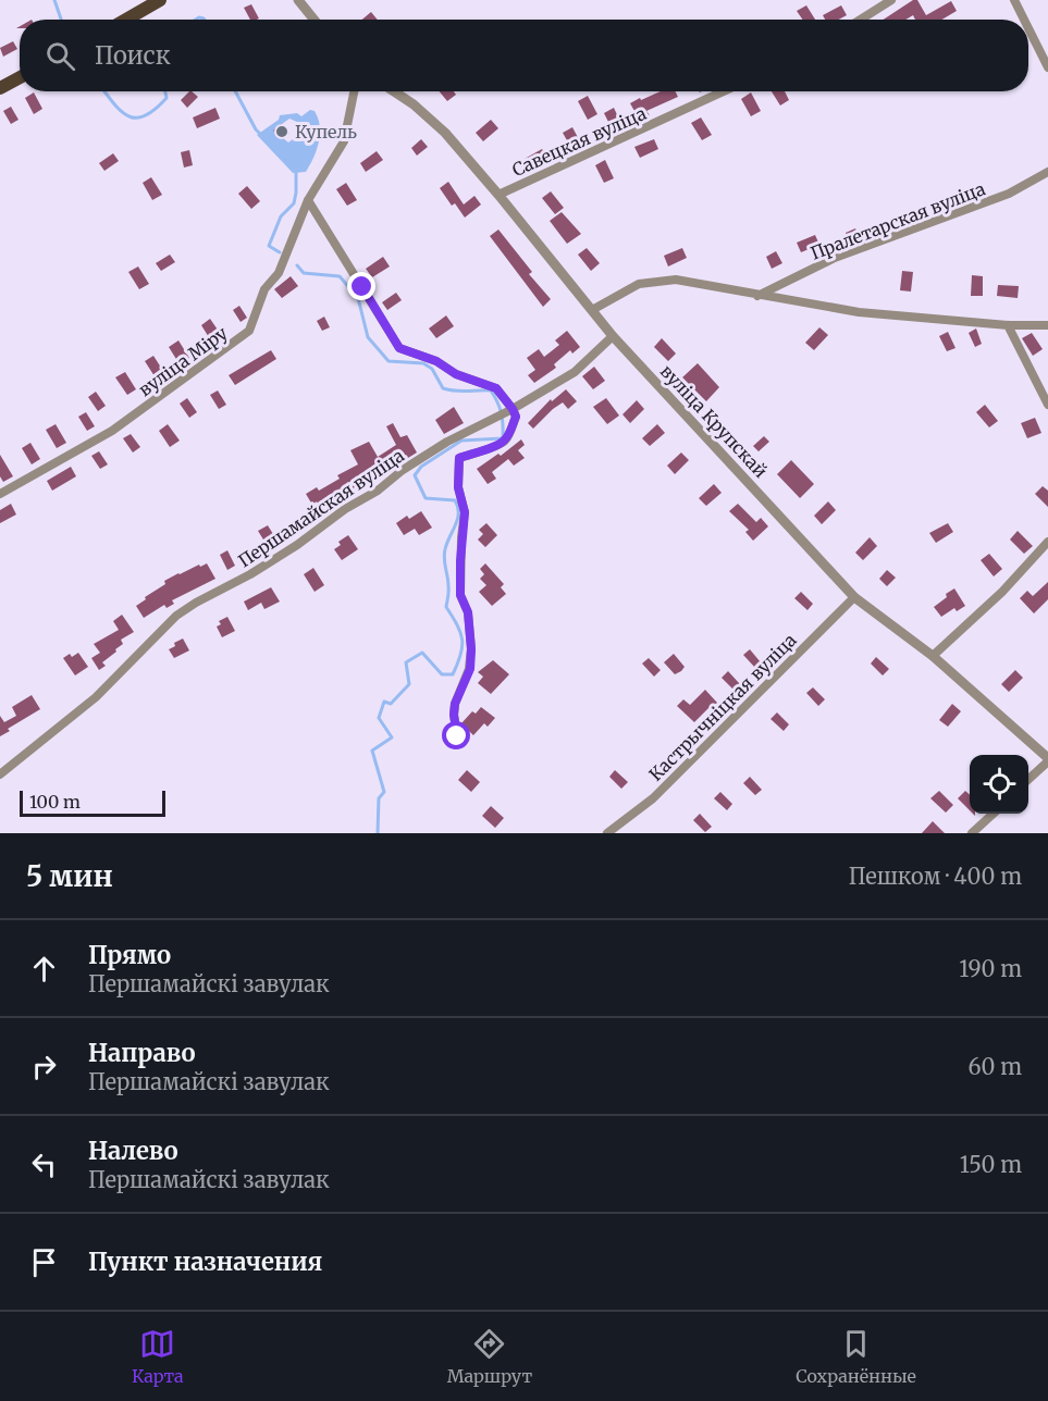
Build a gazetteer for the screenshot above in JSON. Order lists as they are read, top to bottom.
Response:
{
  "streets": {
    "street": [
      "Савецкая вуліца",
      "Пралетарская вуліца",
      "вуліца Міру",
      "вуліца Крупскай",
      "Першамайская вуліца",
      "Кастрычніцкая вуліца"
    ]
  },
  "crossings": [
    ["Савецкая вуліца", "вуліца Крупскай"],
    ["вуліца Крупскай", "Першамайская вуліца"],
    ["вуліца Крупскай", "Кастрычніцкая вуліца"]
  ],
  "places": ["Купель"],
  "scale_bar": "100 m",
  "page": {
    "search": "Поиск",
    "scale": "100 m",
    "heading": ["5 мин", "Пешком · 400 m"],
    "list": [
      ["Прямо", "Першамайскі завулак", "190 m"],
      ["Направо", "Першамайскі завулак", "60 m"],
      ["Налево", "Першамайскі завулак", "150 m"],
      "Пункт назначения"
    ],
    "nav": ["Карта", "Маршрут", "Сохранённые"]
  }
}
